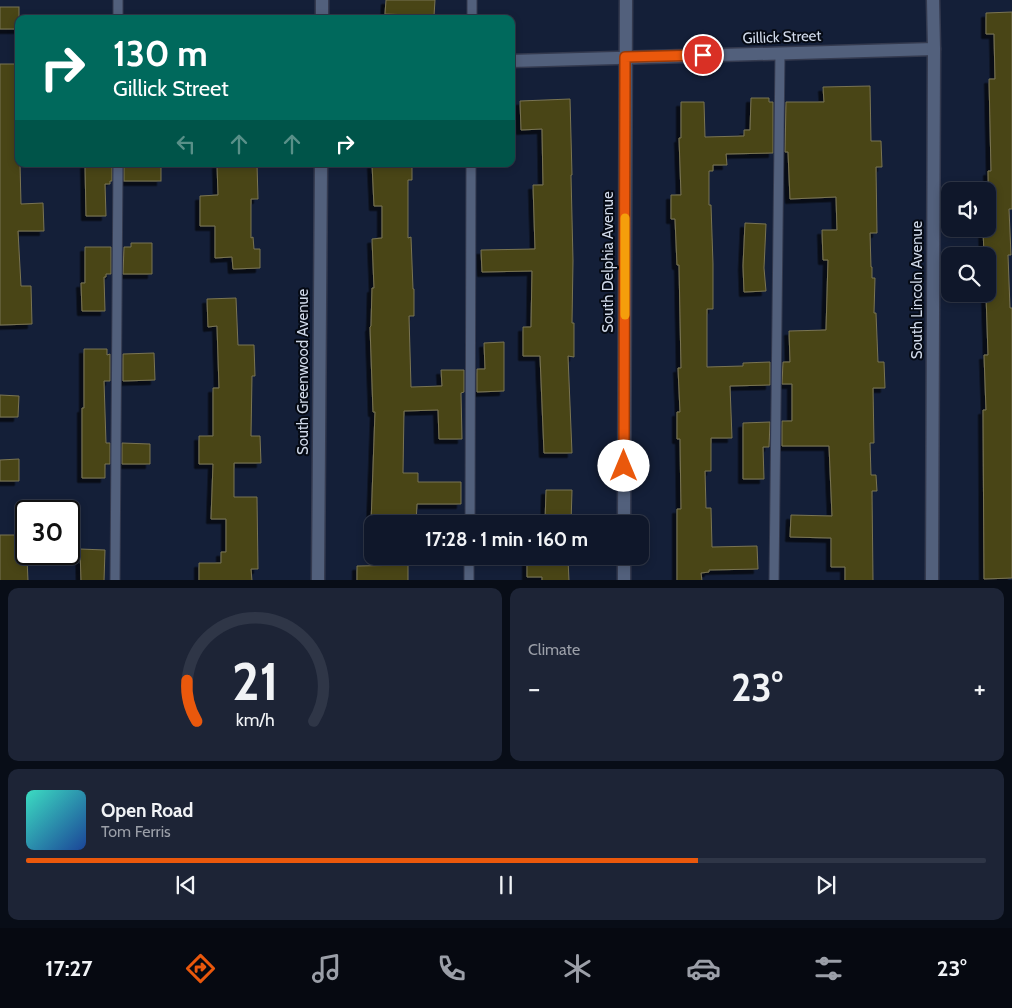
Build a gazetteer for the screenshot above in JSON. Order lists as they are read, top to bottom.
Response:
{
  "streets": {
    "street": [
      "Gillick Street",
      "South Delphia Avenue",
      "South Lincoln Avenue",
      "South Greenwood Avenue"
    ]
  },
  "crossings": [
    ["Gillick Street", "South Delphia Avenue"],
    ["Gillick Street", "South Lincoln Avenue"]
  ],
  "page": {
    "turn": ["130 m", "Gillick Street"],
    "limit": "30",
    "trip": "17:28 · 1 min · 160 m",
    "tile": "Climate",
    "heat": ["−", "23°", "+"],
    "song": ["Open Road", "Tom Ferris"],
    "tabs": ["17:27", "23°"],
    "gauge": ["21", "km/h"]
  }
}
